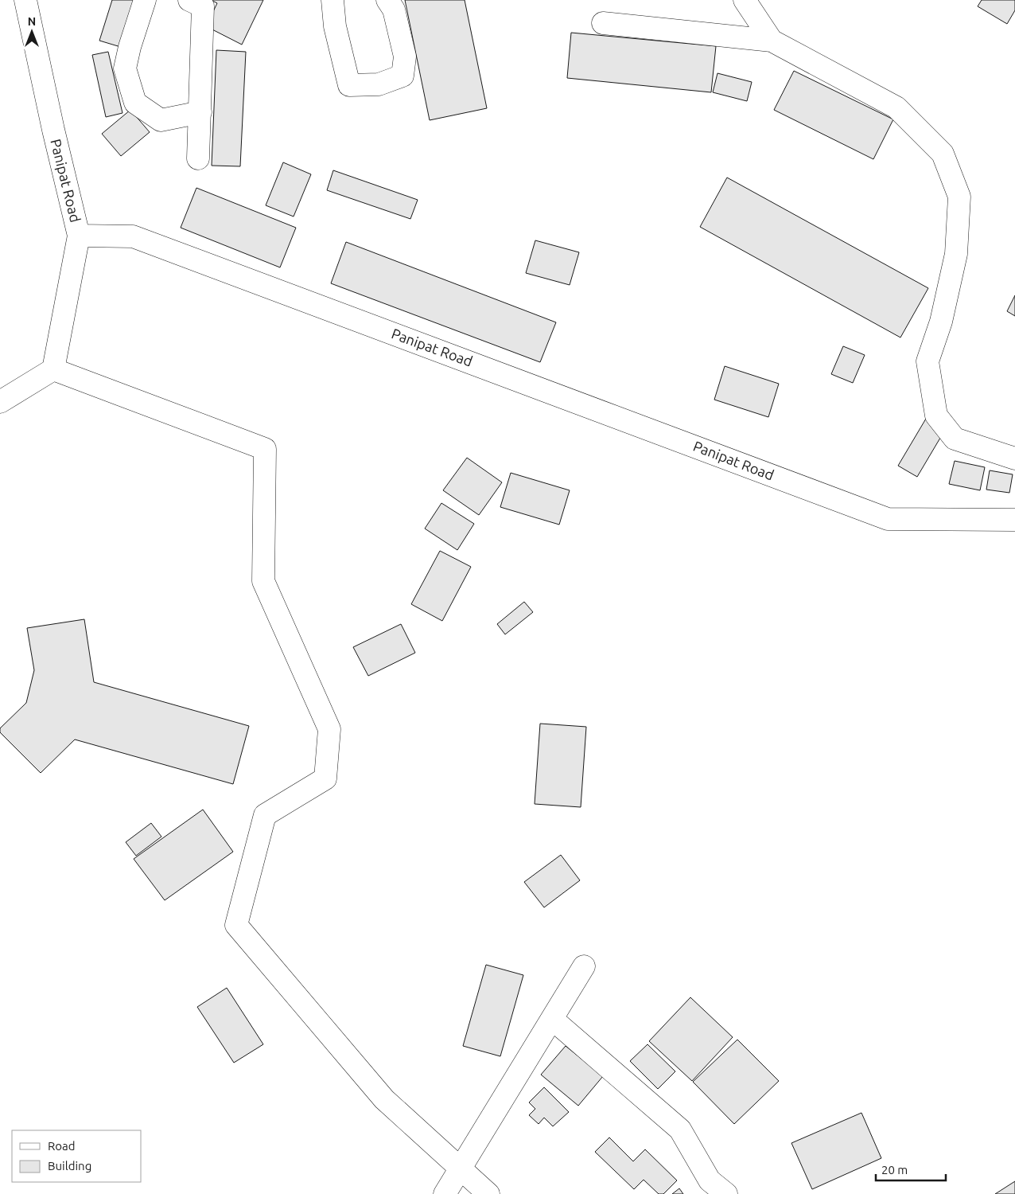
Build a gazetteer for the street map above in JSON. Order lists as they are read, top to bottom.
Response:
{
  "streets": {
    "street": ["Panipat Road"]
  },
  "legend": ["Road", "Building"],
  "scale_bar": "20 m",
  "north": "top"
}
